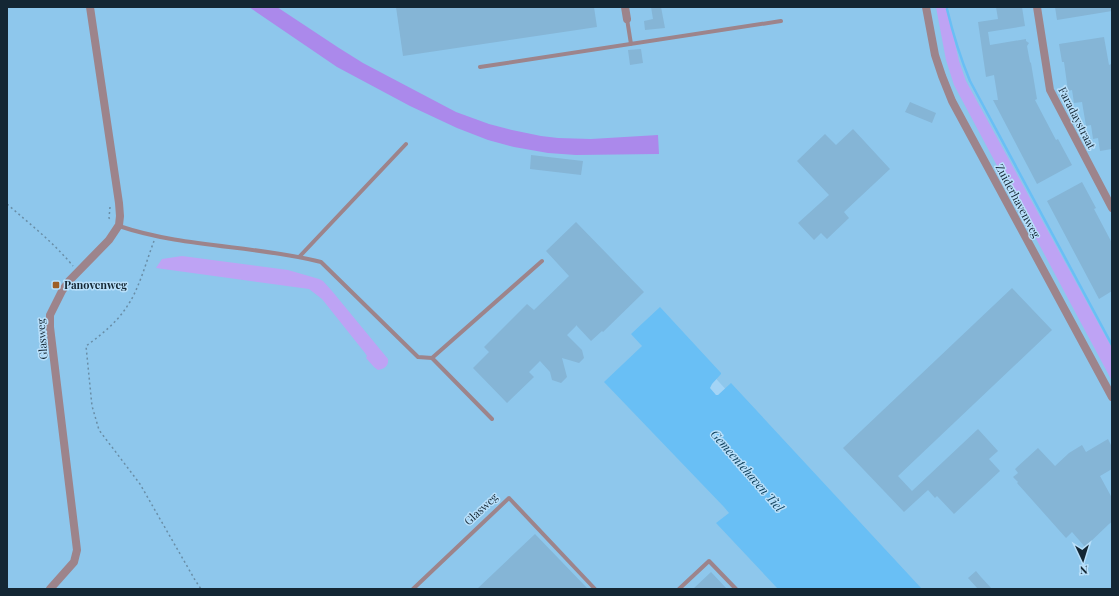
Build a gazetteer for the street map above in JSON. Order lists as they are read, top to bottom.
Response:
{
  "streets": {
    "street": ["Faradaystraat", "Zuiderhavenweg", "Glasweg"]
  },
  "water": ["Gemeentehaven Tiel"],
  "places": {
    "transit": ["Panovenweg"]
  },
  "north": "bottom"
}
